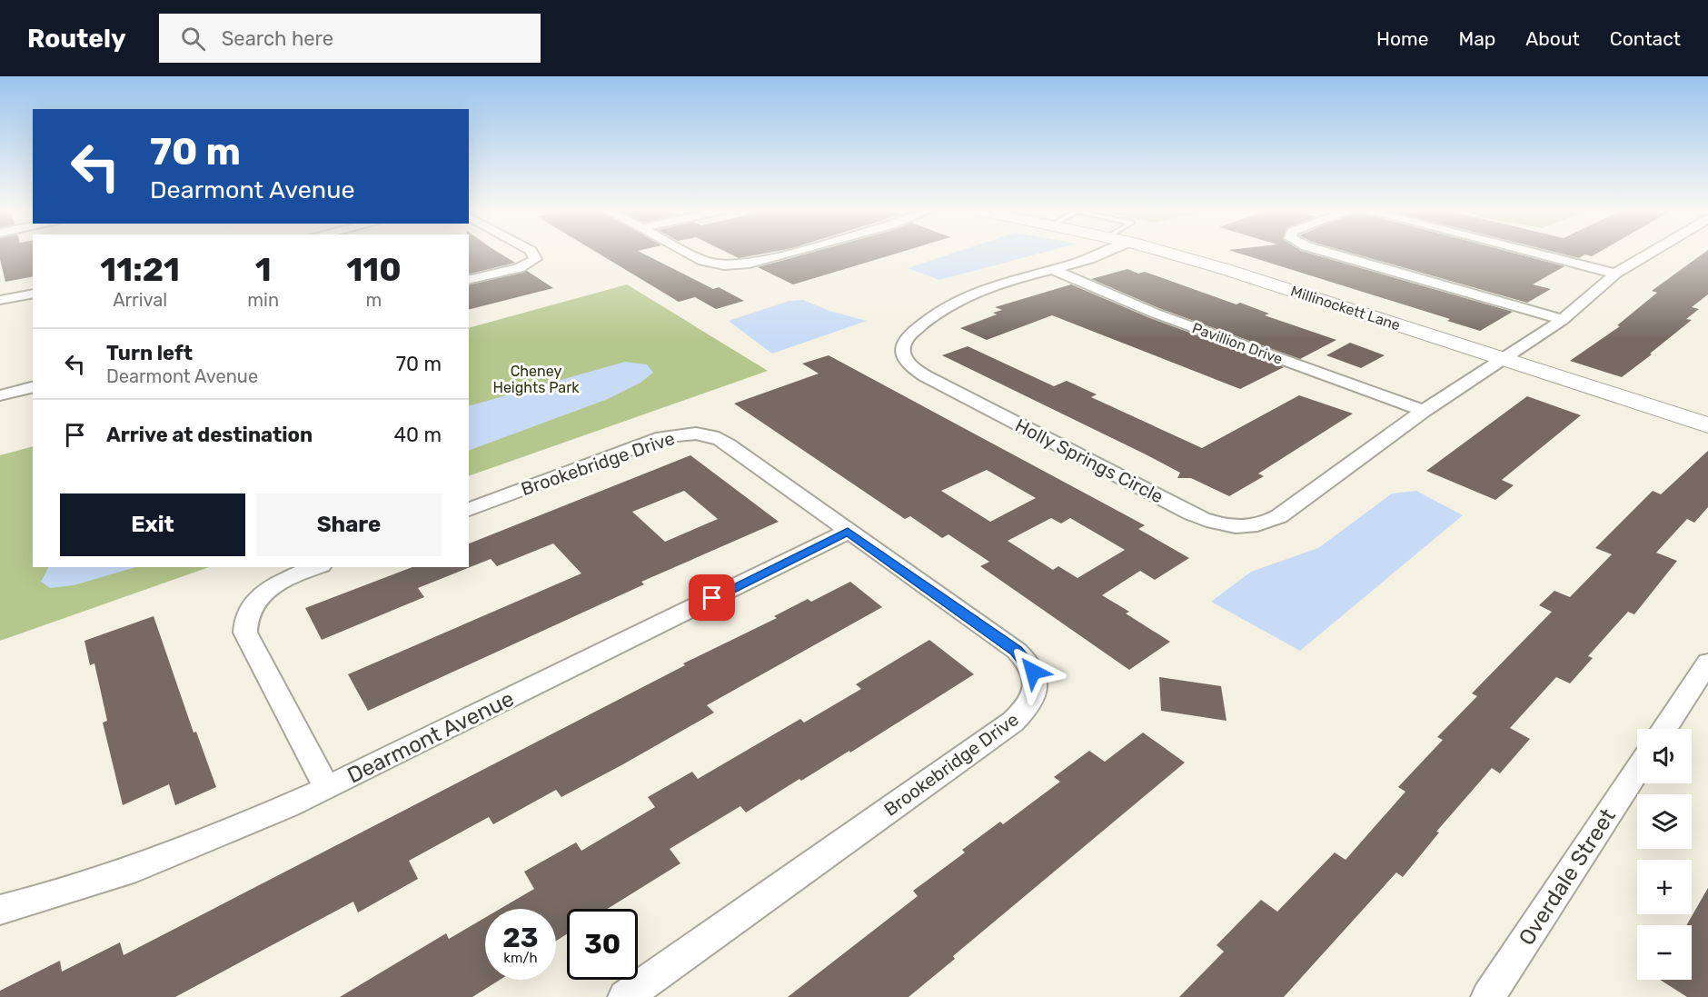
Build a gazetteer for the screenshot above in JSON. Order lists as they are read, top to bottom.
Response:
{
  "streets": {
    "street": [
      "Millinockett Lane",
      "Pavillion Drive",
      "Holly Springs Circle",
      "Brookebridge Drive",
      "Dearmont Avenue",
      "Overdale Street"
    ]
  },
  "crossings": [
    ["Millinockett Lane", "Holly Springs Circle"],
    ["Pavillion Drive", "Holly Springs Circle"],
    ["Brookebridge Drive", "Dearmont Avenue"]
  ],
  "parks": ["Cheney Heights Park"],
  "page": {
    "header": "Routely",
    "search": "Search here",
    "nav": [
      "Home",
      "Map",
      "About",
      "Contact"
    ],
    "turn": ["70 m", "Dearmont Avenue"],
    "eta": [
      "11:21",
      "Arrival",
      "1",
      "min",
      "110",
      "m"
    ],
    "list": [
      {
        "name": "Turn left",
        "note": "Dearmont Avenue",
        "value": "70 m"
      },
      {
        "name": "Arrive at destination",
        "value": "40 m"
      }
    ],
    "buttons": ["Exit", "Share"],
    "map_buttons": ["+", "−"],
    "speed": "23 km/h",
    "limit": "30"
  }
}
